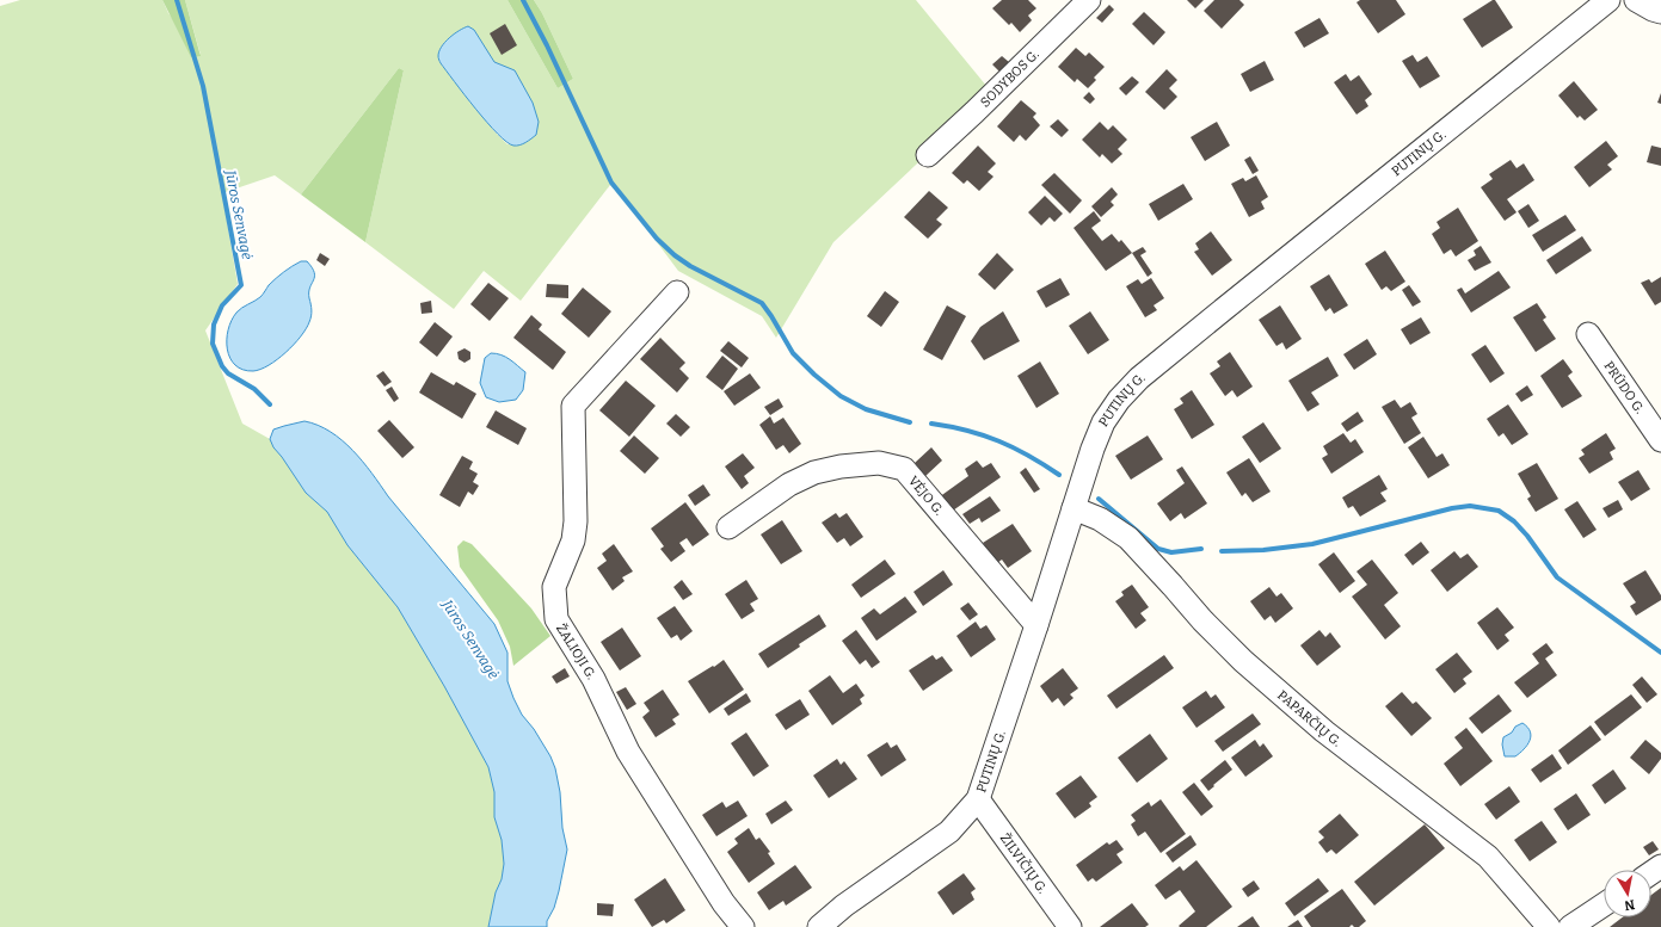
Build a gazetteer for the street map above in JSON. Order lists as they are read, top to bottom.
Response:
{
  "streets": {
    "street": [
      "SODYBOS G.",
      "PUTINŲ G.",
      "PRŪDO G.",
      "VĖJO G.",
      "ŽALIOJI G.",
      "PAPARČIŲ G.",
      "ŽILVIČIŲ G."
    ]
  },
  "crossings": [
    ["PUTINŲ G.", "VĖJO G."],
    ["PUTINŲ G.", "PAPARČIŲ G."],
    ["PUTINŲ G.", "ŽILVIČIŲ G."]
  ],
  "water": ["Jūros Senvagė"],
  "north": "bottom"
}
